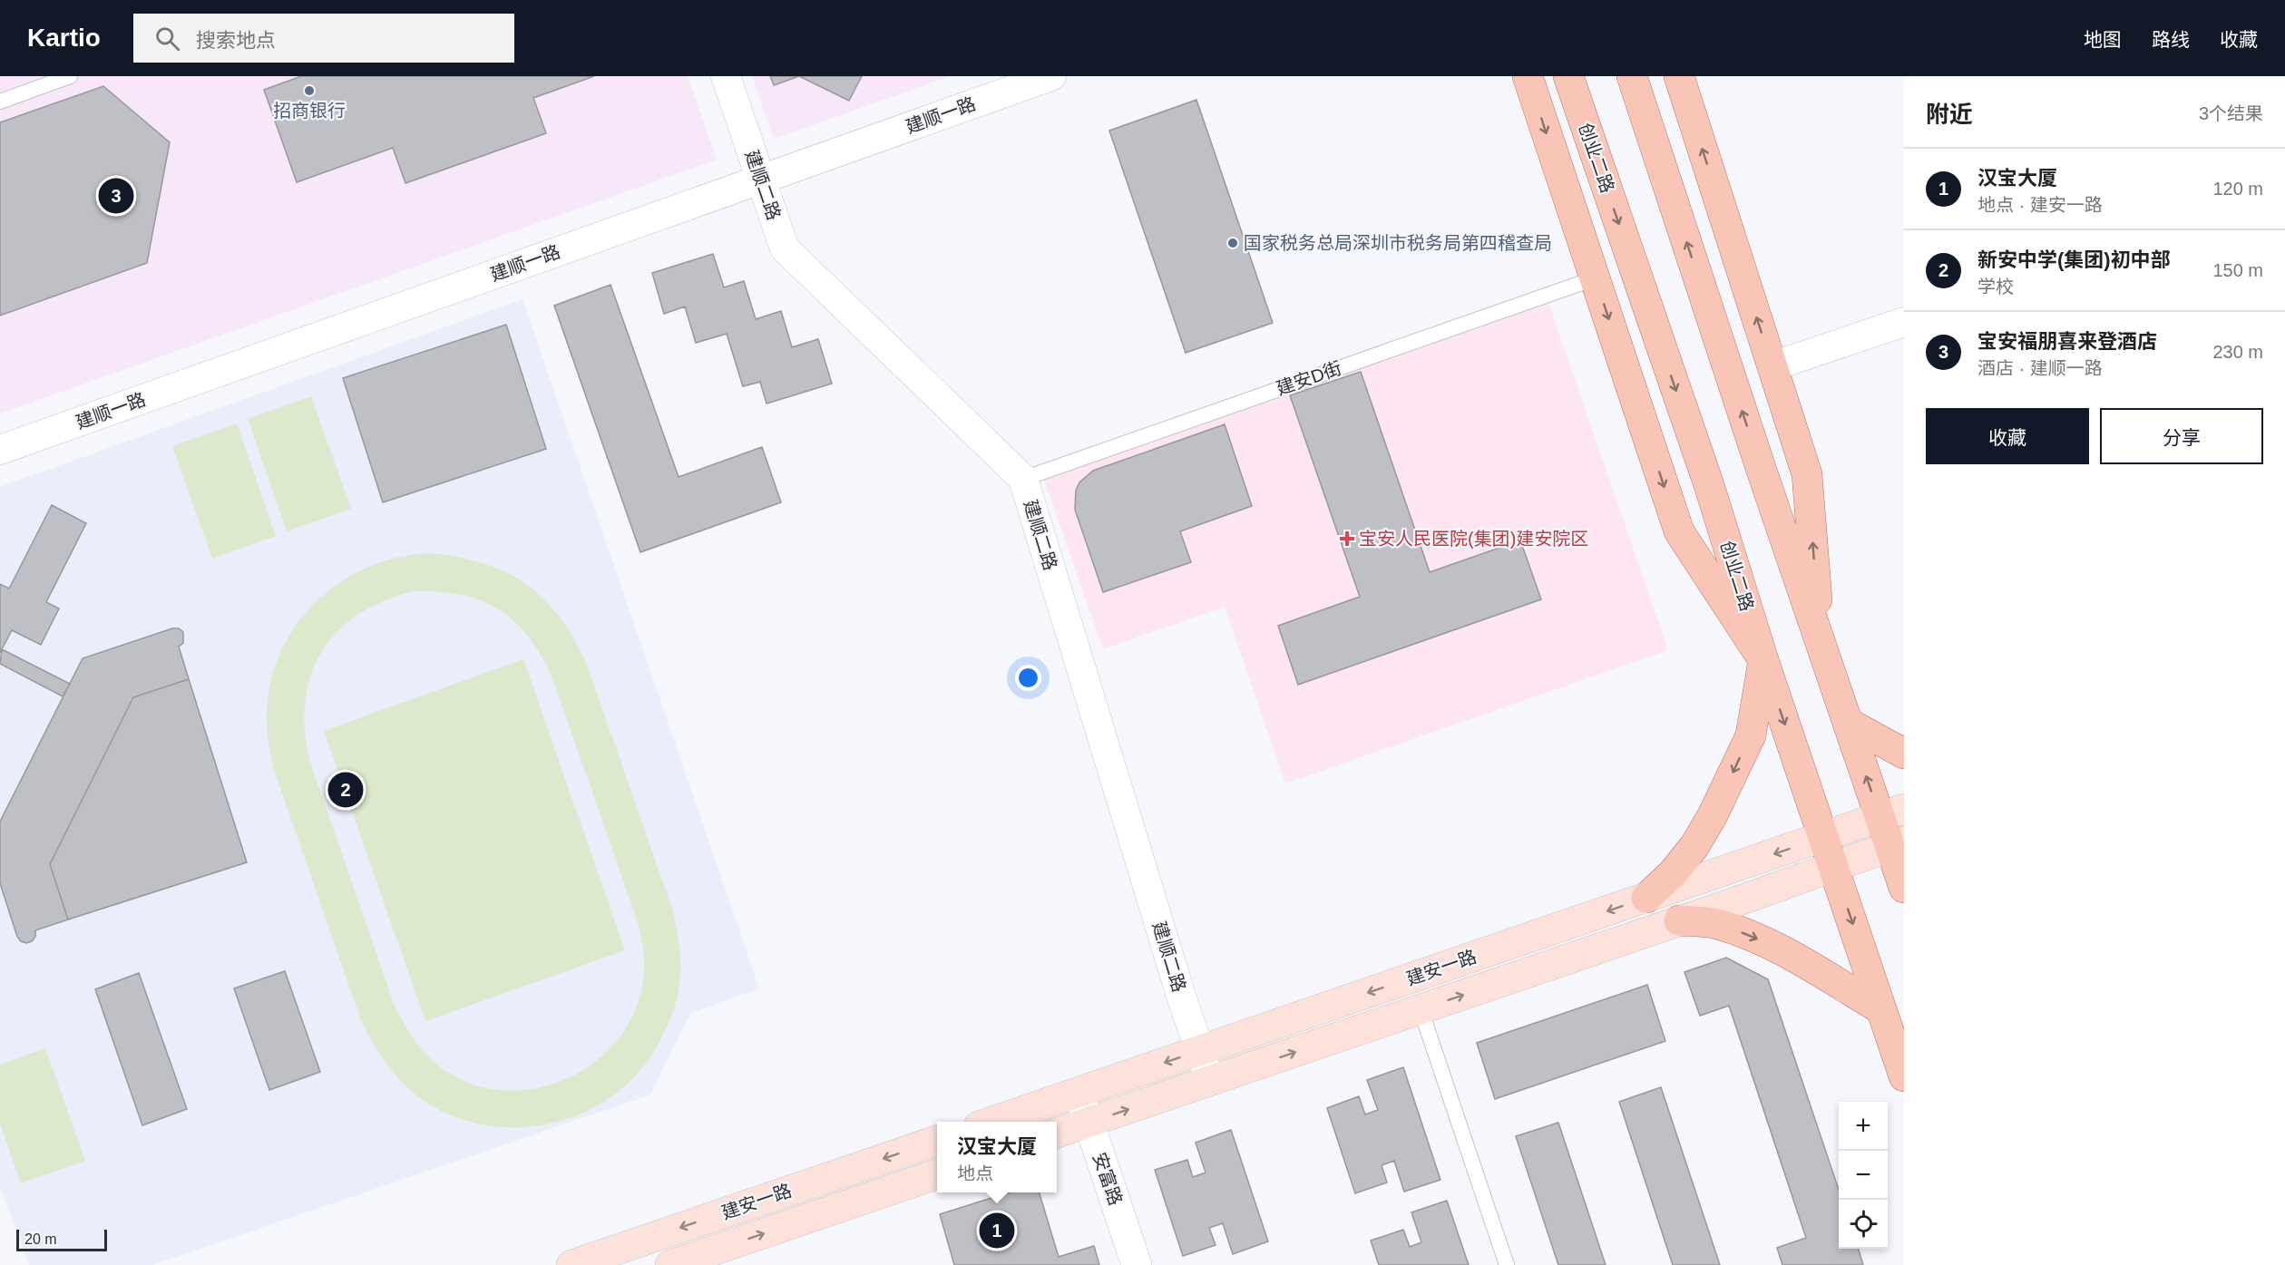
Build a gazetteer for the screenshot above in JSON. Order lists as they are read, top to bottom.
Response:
{
  "streets": {
    "main road": ["创业二路", "建安一路"],
    "street": ["建顺一路", "建顺二路", "安富路"],
    "lane": ["建安D街"]
  },
  "crossings": [
    ["建顺一路", "建顺二路"],
    ["创业二路", "建安一路"],
    ["建顺二路", "建安D街"],
    ["建顺二路", "建安一路"],
    ["建安一路", "安富路"]
  ],
  "places": {
    "other": ["招商银行", "国家税务总局深圳市税务局第四稽查局"],
    "health": ["宝安人民医院(集团)建安院区"]
  },
  "scale_bar": "20 m",
  "page": {
    "header": "Kartio",
    "search": "搜索地点",
    "nav": ["地图", "路线", "收藏"],
    "heading": ["附近", "3个结果"],
    "list": [
      {
        "mark": "1",
        "name": "汉宝大厦",
        "note": "地点 · 建安一路",
        "value": "120 m"
      },
      {
        "mark": "2",
        "name": "新安中学(集团)初中部",
        "note": "学校",
        "value": "150 m"
      },
      {
        "mark": "3",
        "name": "宝安福朋喜来登酒店",
        "note": "酒店 · 建顺一路",
        "value": "230 m"
      }
    ],
    "pins": ["3", "2", "1"],
    "buttons": ["收藏", "分享"],
    "map_buttons": ["+", "−"],
    "popup": ["汉宝大厦", "地点"],
    "scale": "20 m"
  }
}
